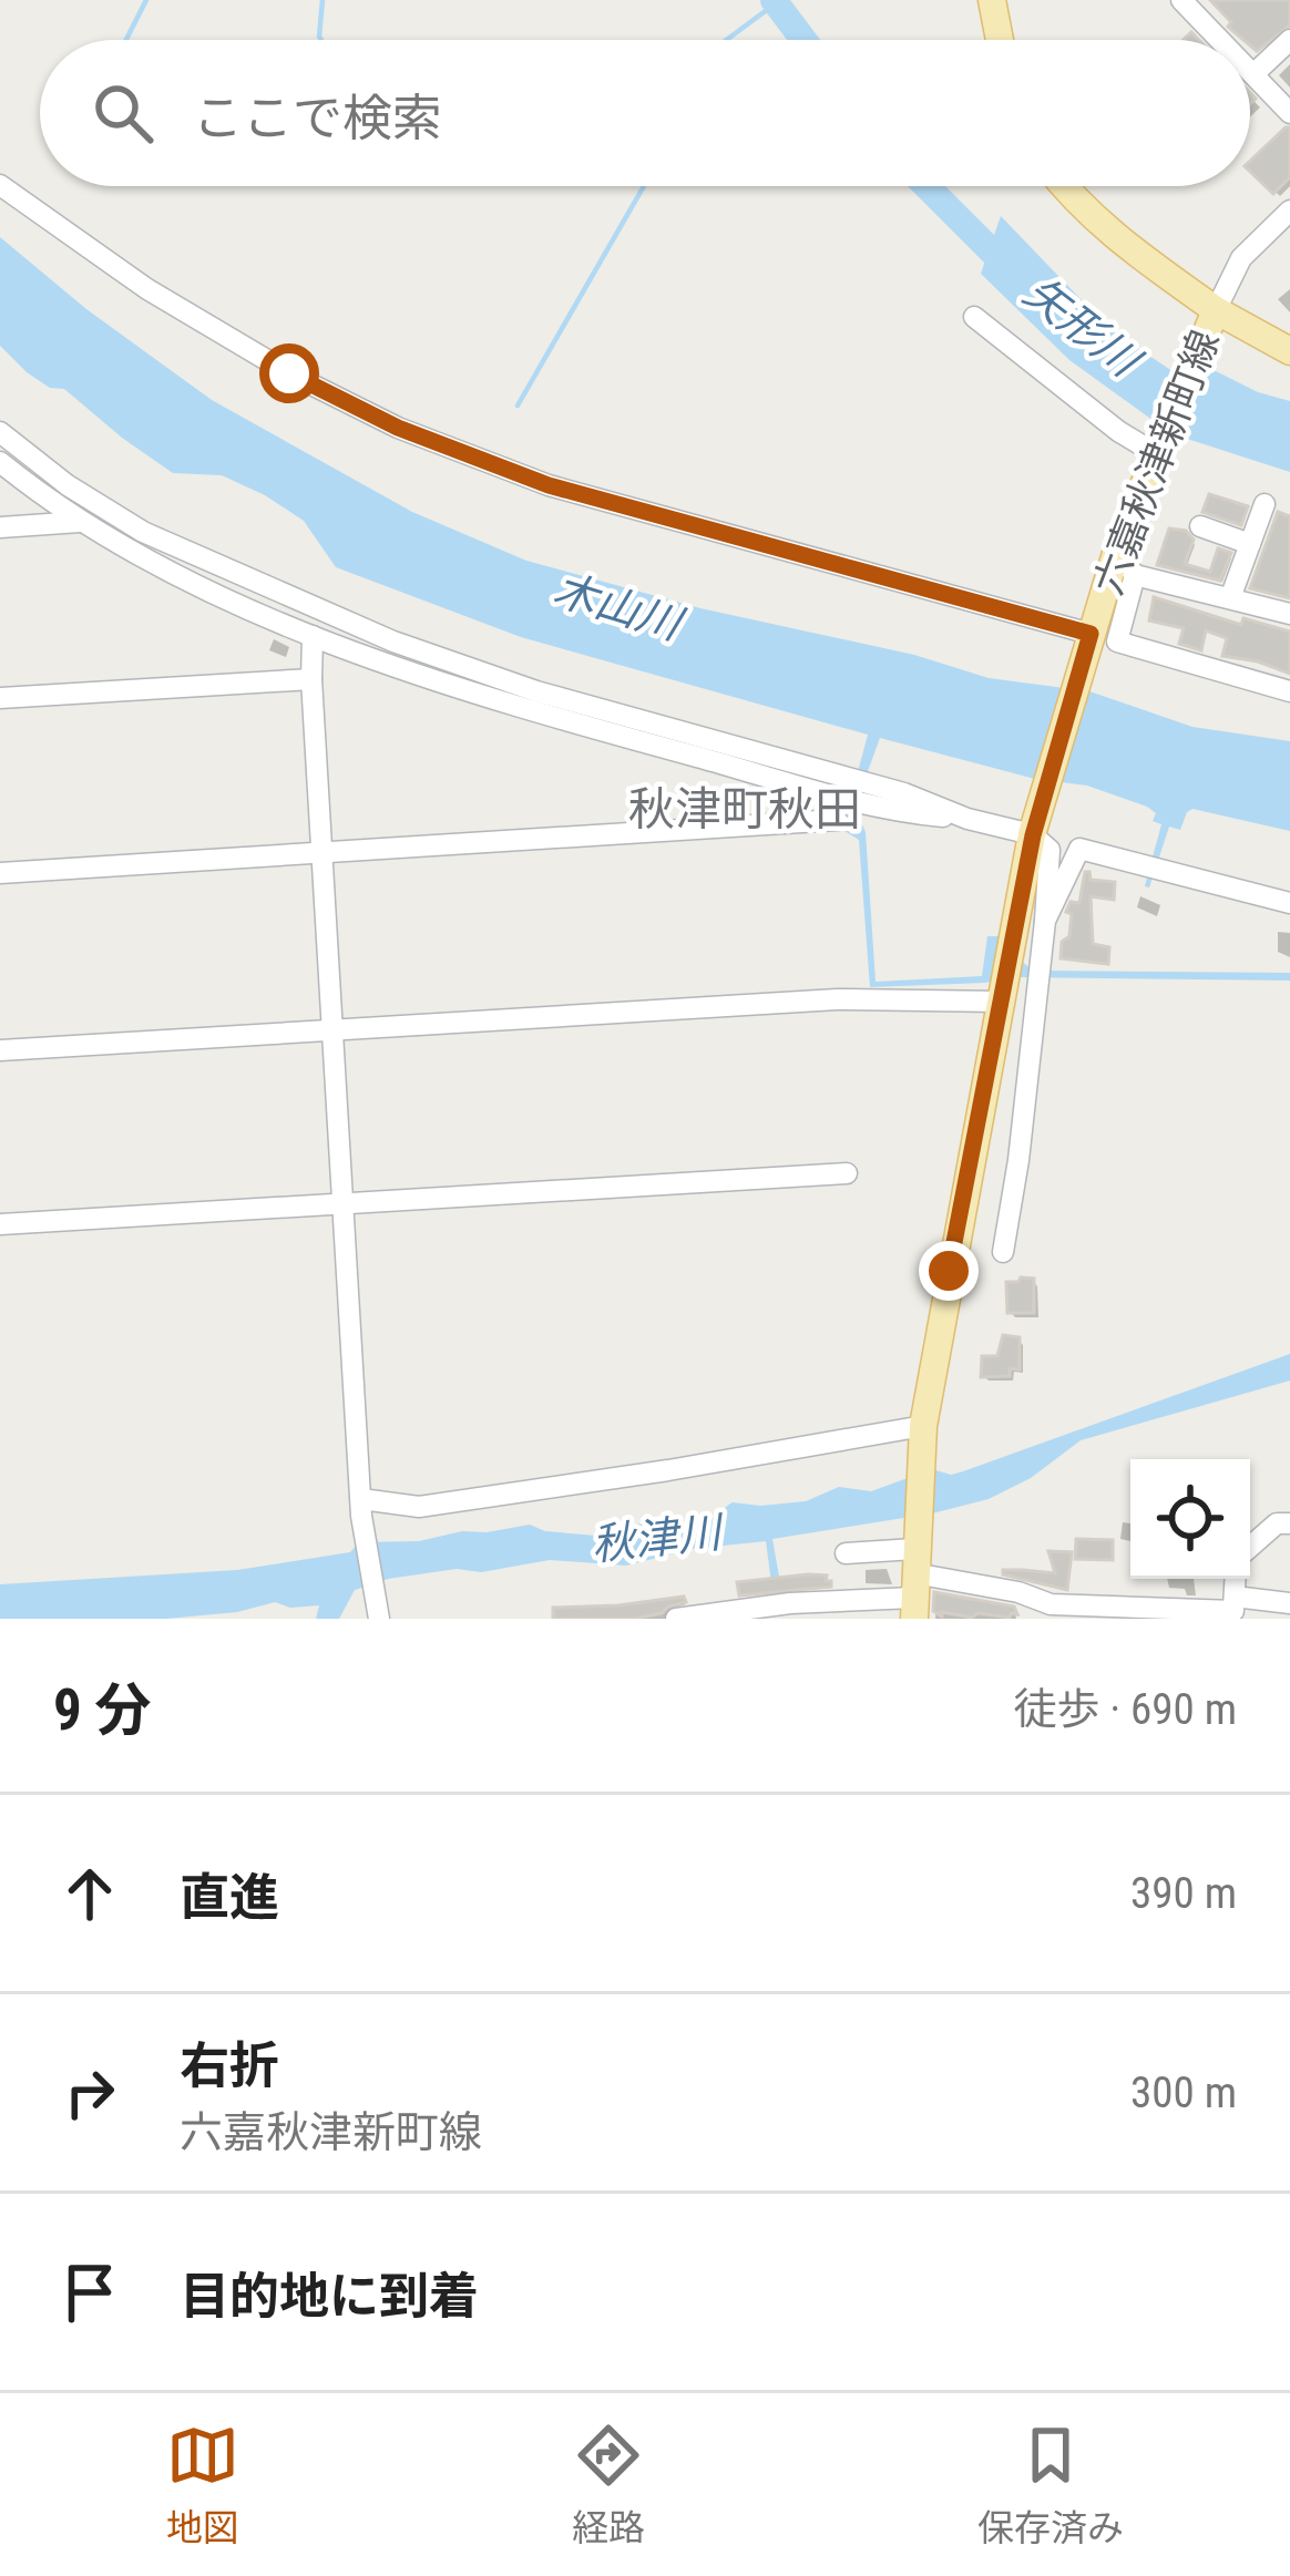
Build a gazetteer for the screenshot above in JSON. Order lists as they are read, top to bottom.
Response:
{
  "streets": {
    "main road": ["六嘉秋津新町線"]
  },
  "districts": ["秋津町秋田"],
  "water": ["矢形川", "木山川", "秋津川"],
  "page": {
    "search": "ここで検索",
    "heading": ["9 分", "徒歩 · 690 m"],
    "list": [
      ["直進", "390 m"],
      ["右折", "六嘉秋津新町線", "300 m"],
      "目的地に到着"
    ],
    "nav": ["地図", "経路", "保存済み"]
  }
}
